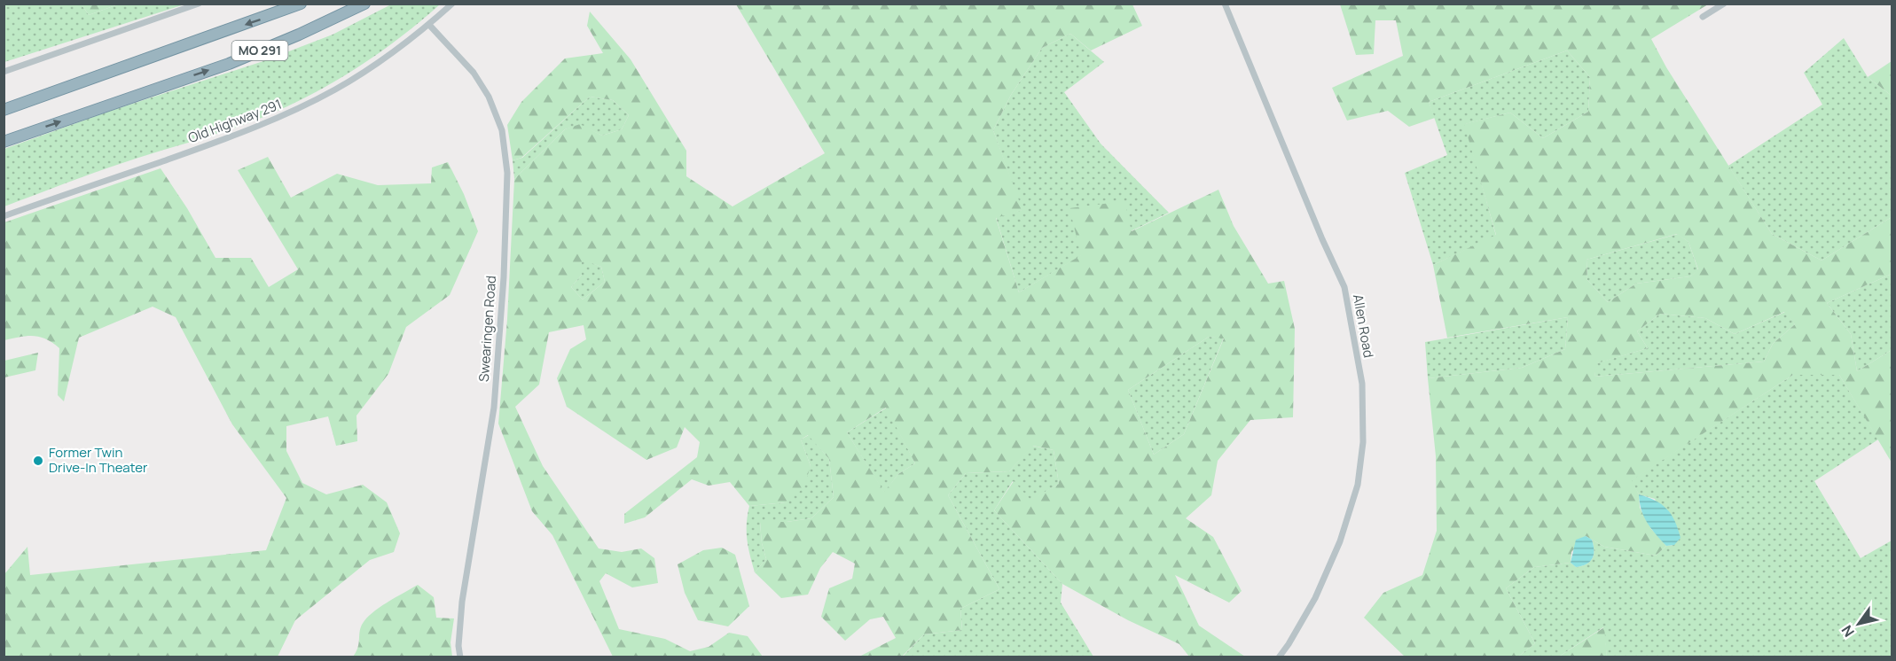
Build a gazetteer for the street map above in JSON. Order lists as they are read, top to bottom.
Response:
{
  "streets": {
    "highway": ["MO 291"],
    "street": ["Old Highway 291", "Allen Road", "Swearingen Road"]
  },
  "crossings": [
    ["Old Highway 291", "Swearingen Road"]
  ],
  "places": ["Former Twin Drive-In Theater"],
  "north": "bottom left"
}
